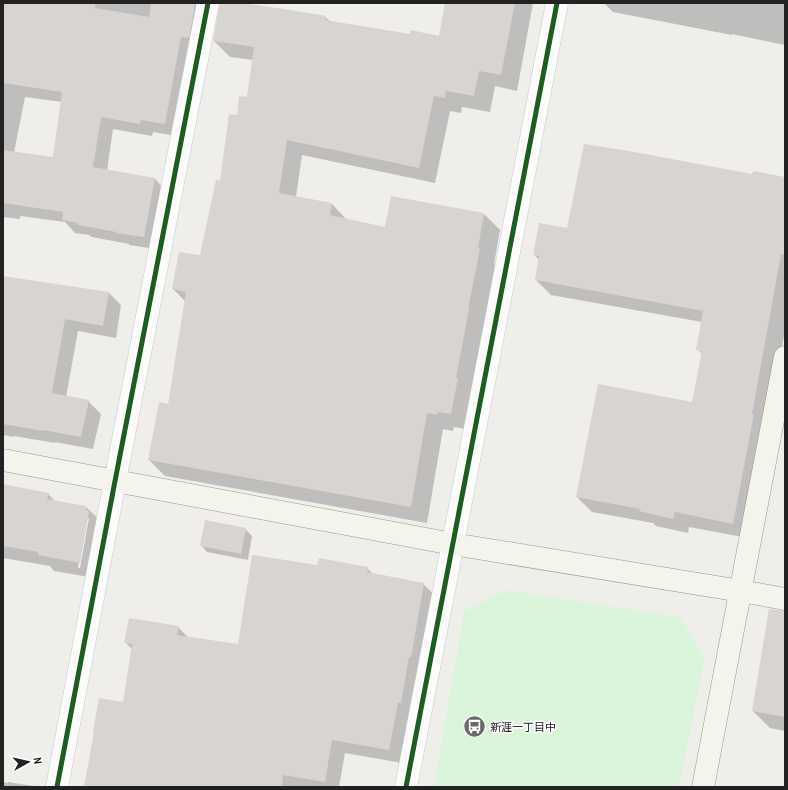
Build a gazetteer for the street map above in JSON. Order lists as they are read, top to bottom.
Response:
{
  "places": {
    "bus stop": ["新涯一丁目中"]
  },
  "north": "right"
}
